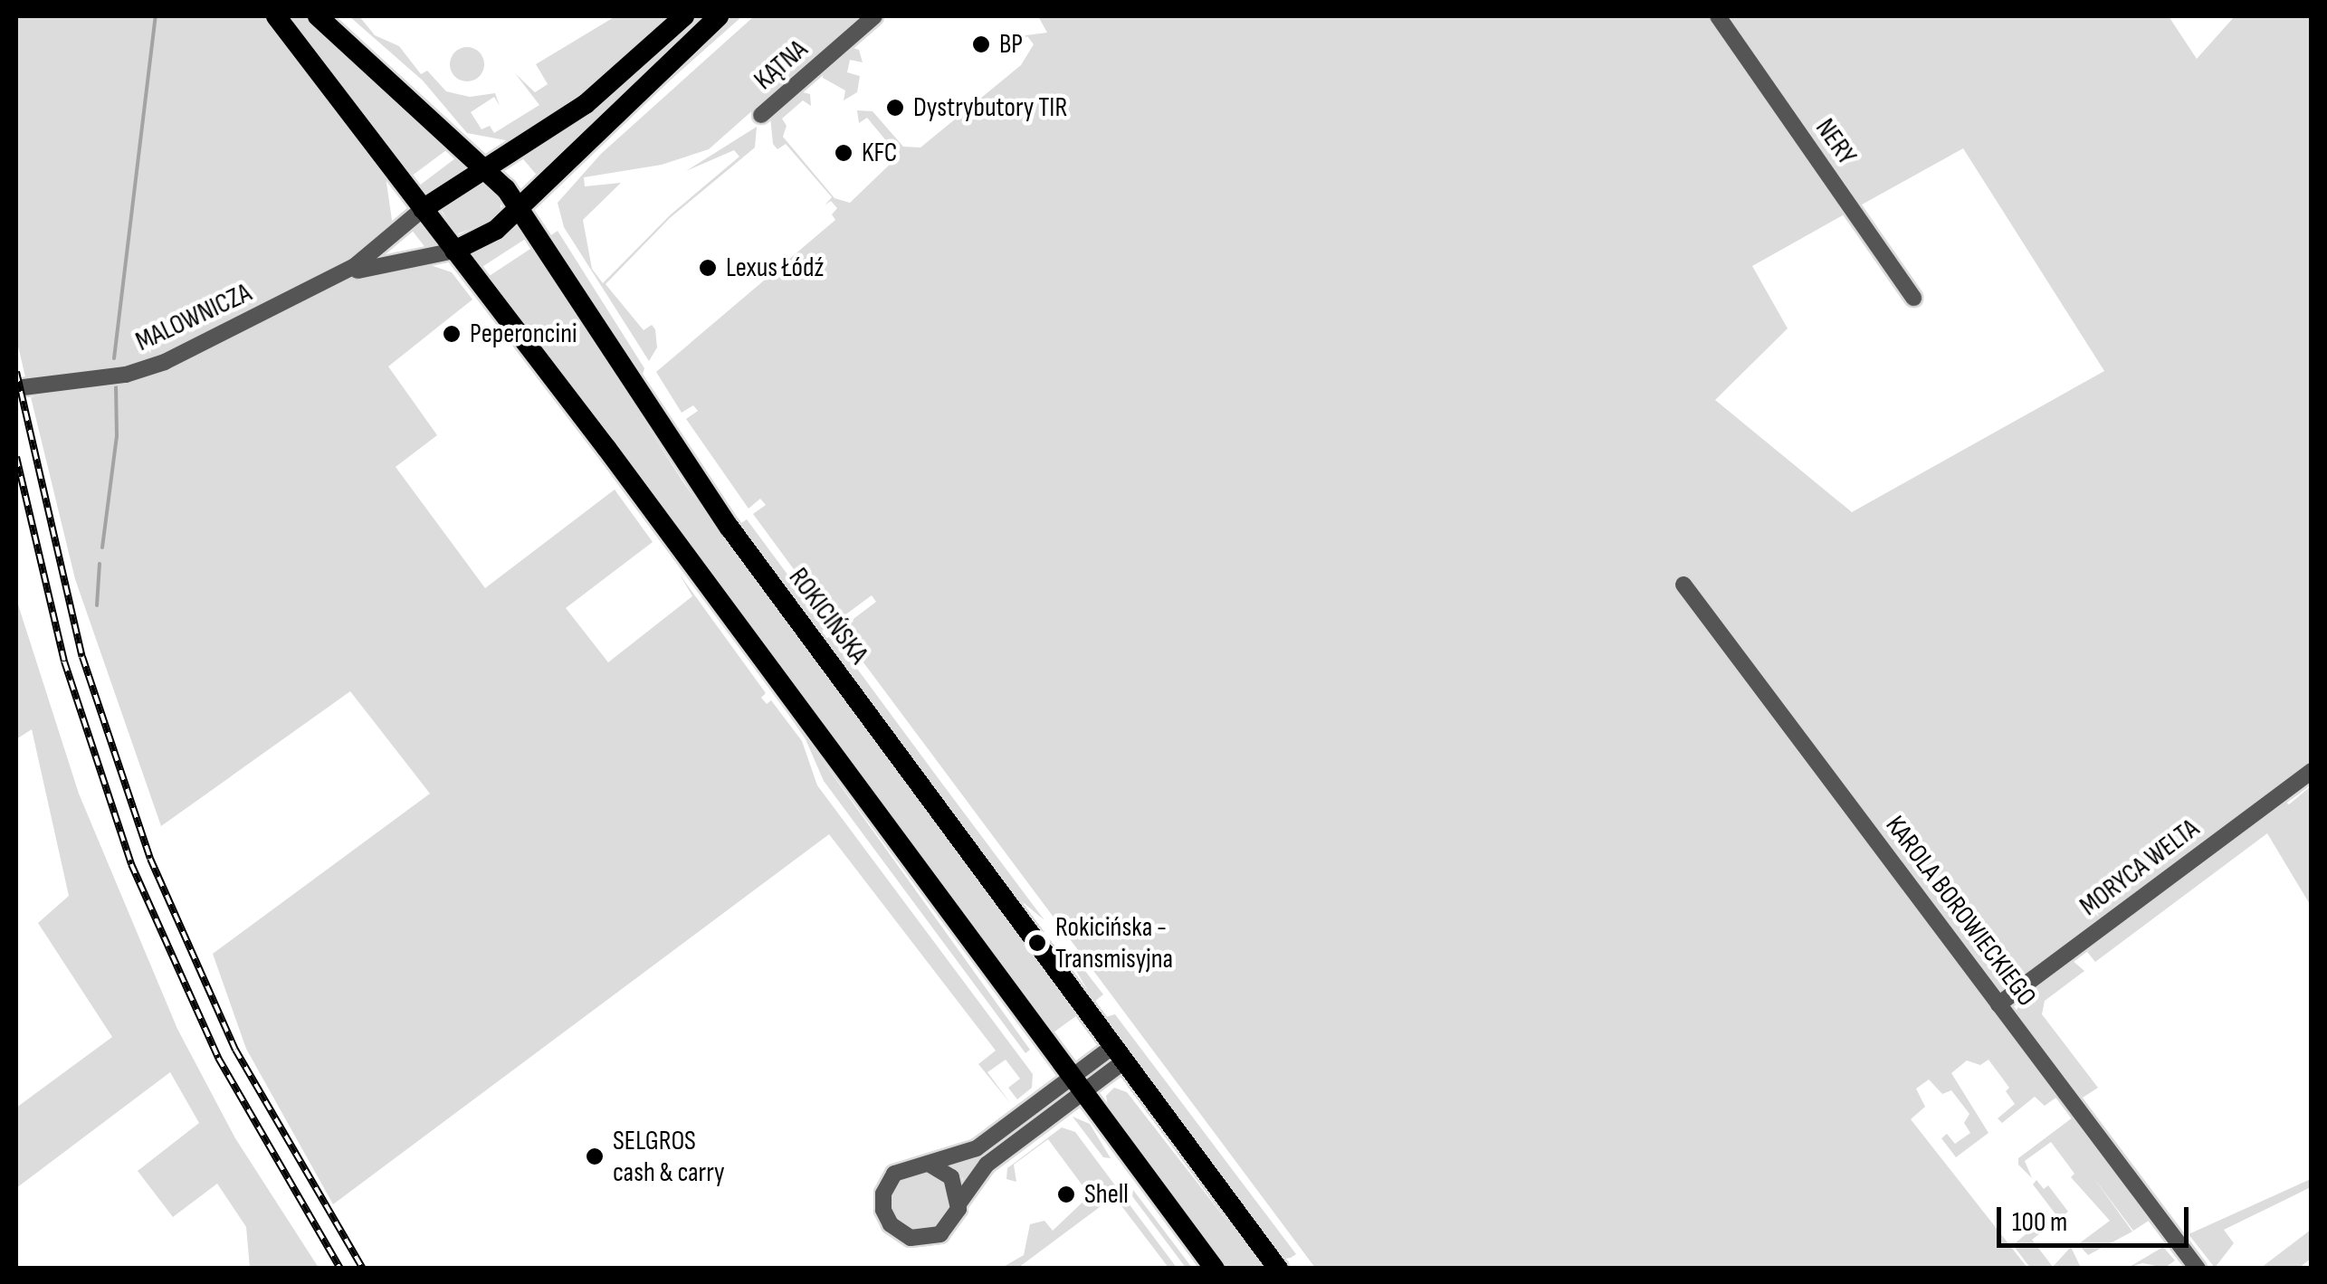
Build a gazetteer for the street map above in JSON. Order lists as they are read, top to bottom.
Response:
{
  "streets": {
    "main road": ["ROKICIŃSKA"],
    "street": [
      "KĄTNA",
      "NERY",
      "MALOWNICZA",
      "MORYCA WELTA",
      "KAROLA BOROWIECKIEGO"
    ]
  },
  "crossings": [
    ["MORYCA WELTA", "KAROLA BOROWIECKIEGO"]
  ],
  "places": [
    "BP",
    "Dystrybutory TIR",
    "KFC",
    "Lexus Łódź",
    "Peperoncini",
    "Rokicińska - Transmisyjna",
    "SELGROS cash & carry",
    "Shell"
  ],
  "scale_bar": "100 m"
}
